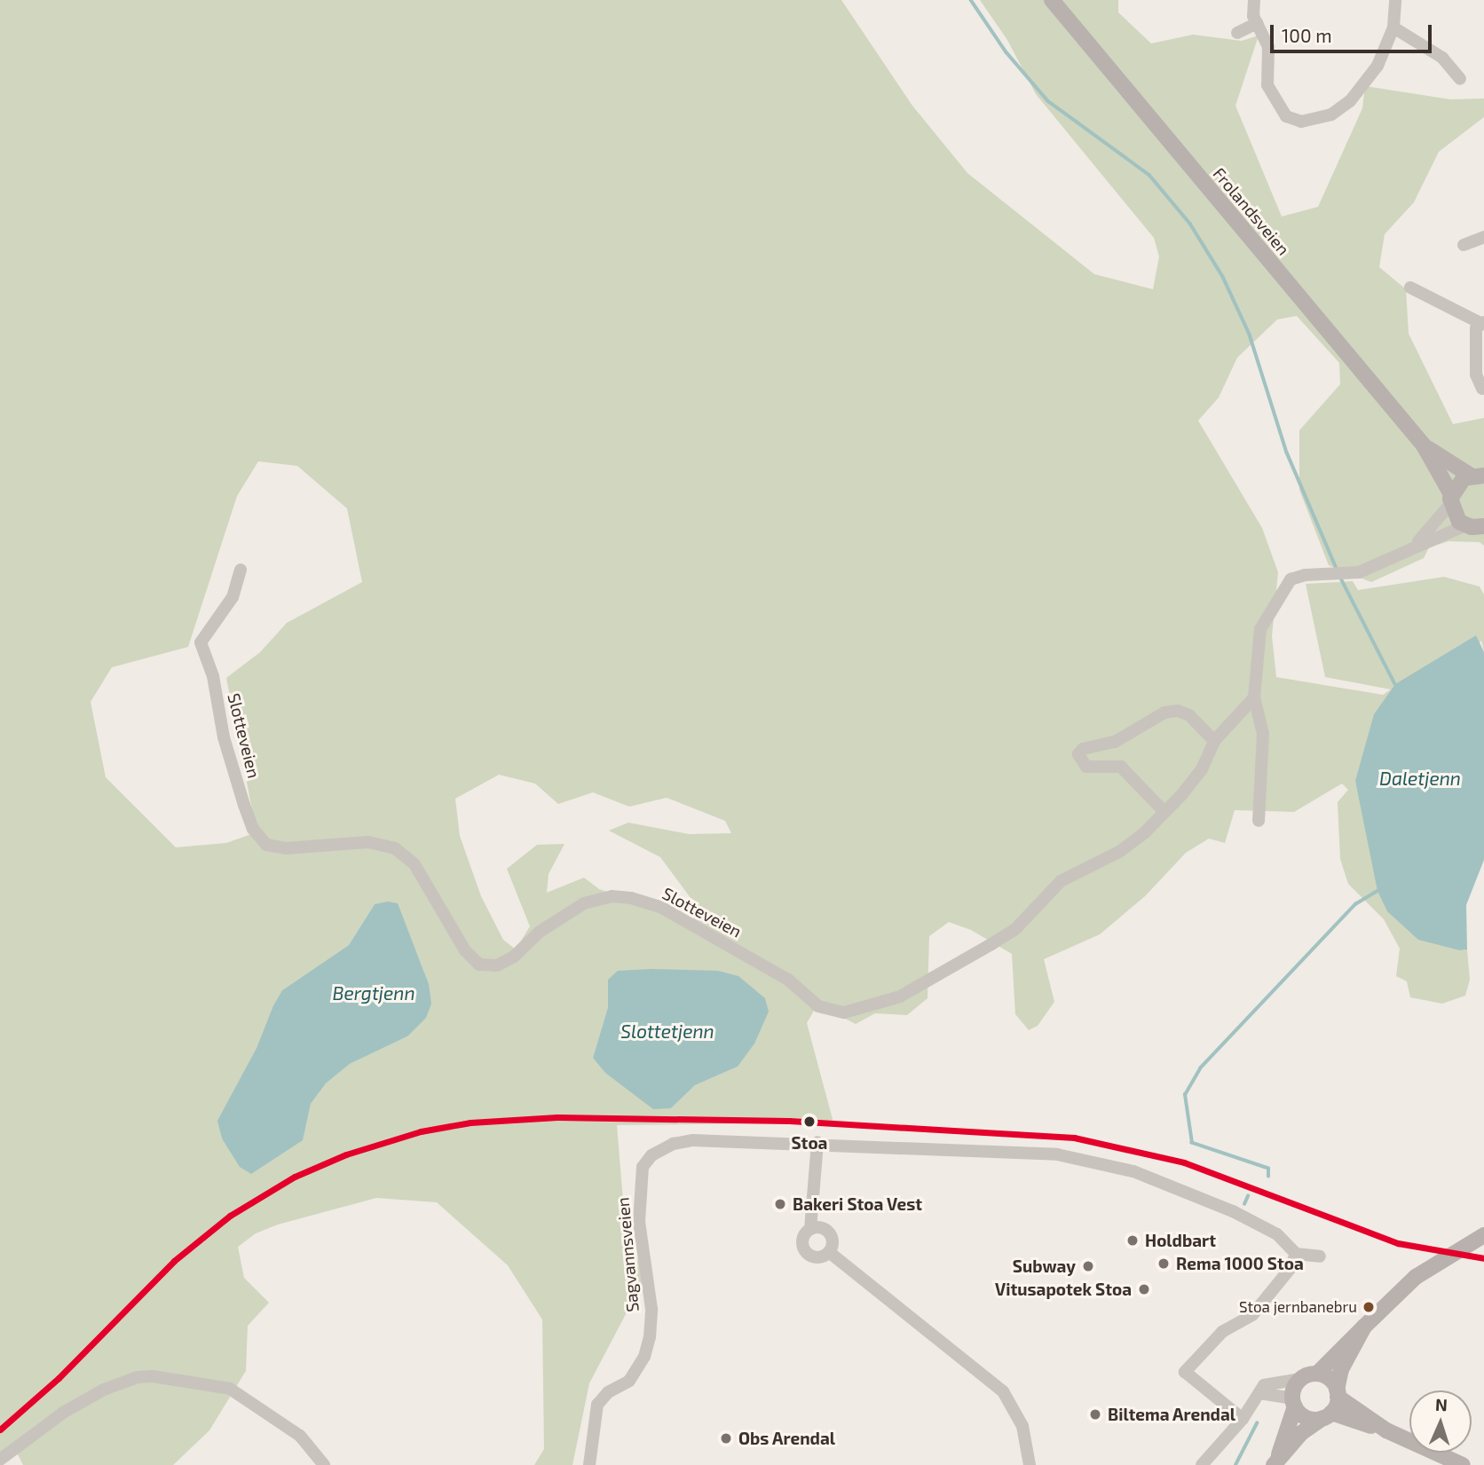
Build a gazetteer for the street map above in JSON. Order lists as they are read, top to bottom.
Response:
{
  "streets": {
    "main road": ["Frolandsveien"],
    "street": ["Slotteveien", "Sagvannsveien"]
  },
  "water": ["Daletjenn", "Bergtjenn", "Slottetjenn"],
  "places": [
    "Stoa",
    "Bakeri Stoa Vest",
    "Holdbart",
    "Rema 1000 Stoa",
    "Subway",
    "Vitusapotek Stoa",
    "Stoa jernbanebru",
    "Biltema Arendal",
    "Obs Arendal"
  ],
  "scale_bar": "100 m",
  "north": "top"
}
